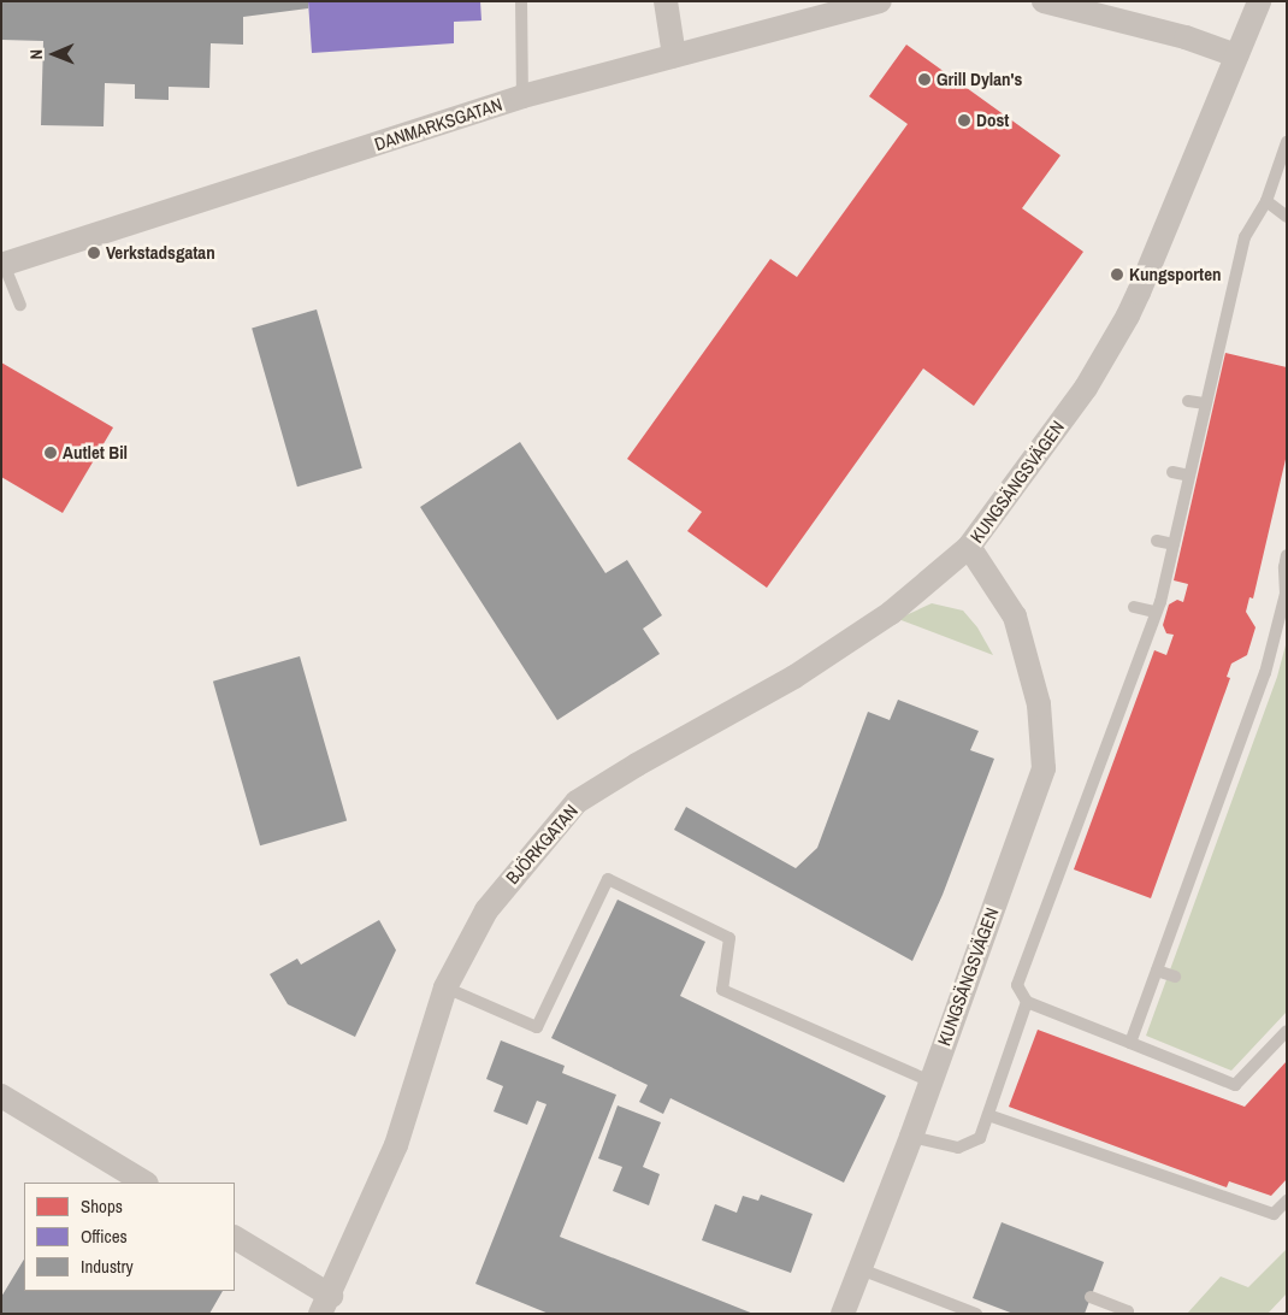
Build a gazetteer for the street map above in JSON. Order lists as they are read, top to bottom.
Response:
{
  "streets": {
    "street": ["DANMARKSGATAN", "KUNGSÄNGSVÄGEN", "BJÖRKGATAN"]
  },
  "crossings": [
    ["KUNGSÄNGSVÄGEN", "BJÖRKGATAN"]
  ],
  "places": [
    "Grill Dylan's",
    "Dost",
    "Verkstadsgatan",
    "Kungsporten",
    "Autlet Bil"
  ],
  "legend": ["Shops", "Offices", "Industry"],
  "north": "left"
}
